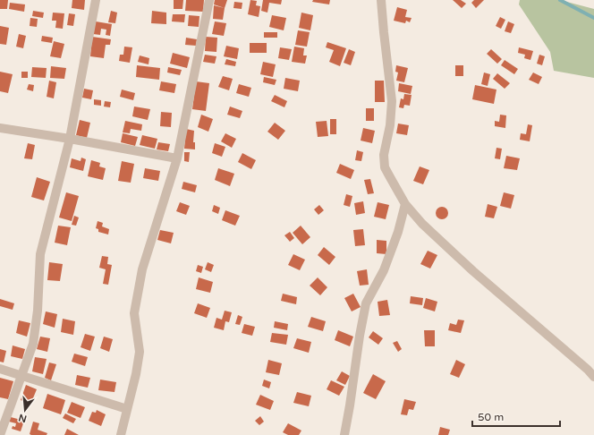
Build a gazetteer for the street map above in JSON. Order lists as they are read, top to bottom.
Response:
{
  "scale_bar": "50 m",
  "north": "bottom"
}
